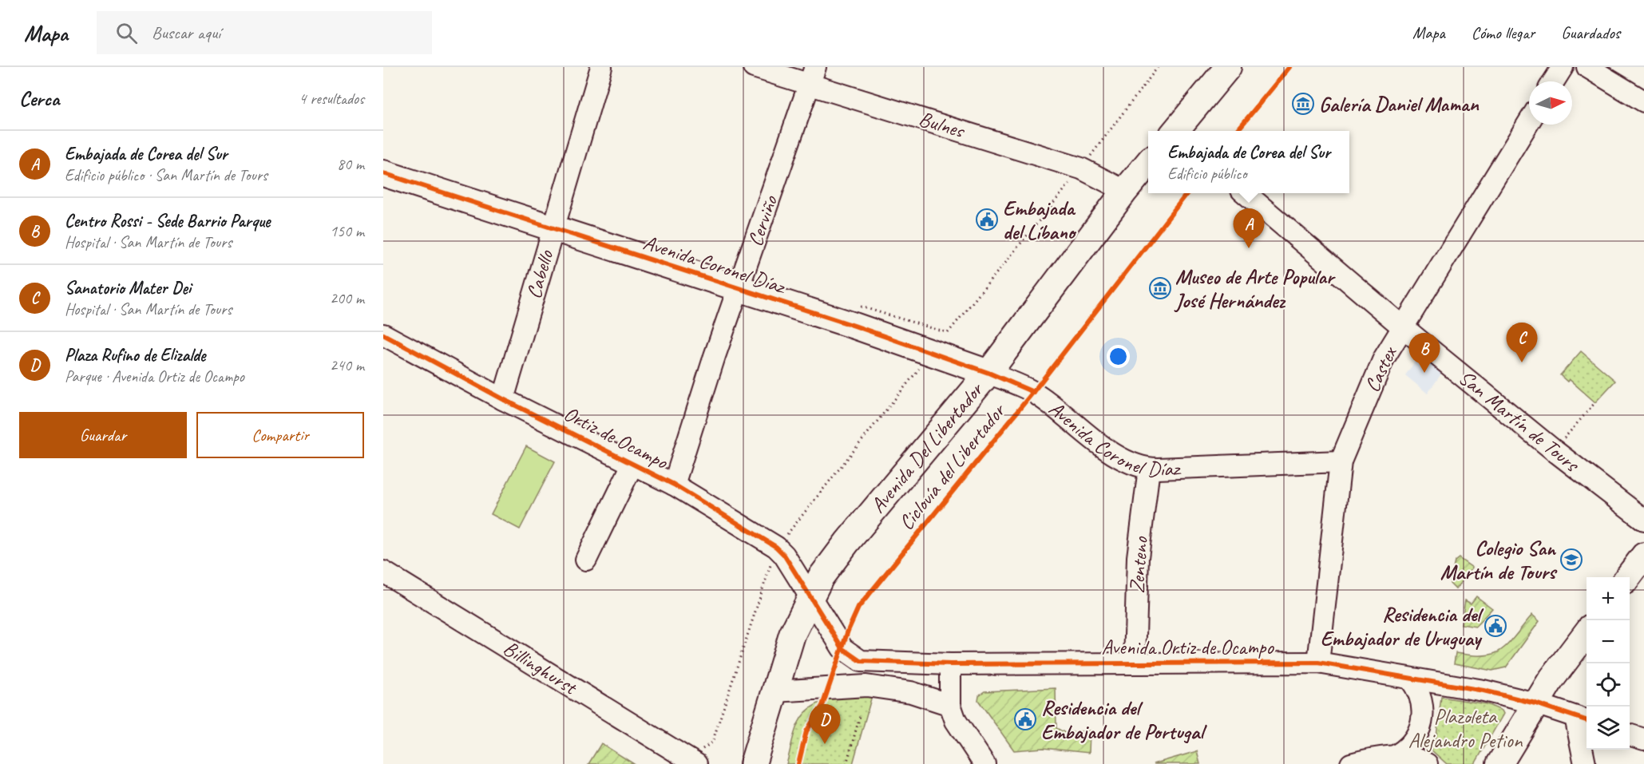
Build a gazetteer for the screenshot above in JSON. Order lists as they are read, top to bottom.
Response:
{
  "streets": {
    "main road": ["Avenida Coronel Díaz", "Avenida Del Libertador"],
    "street": [
      "Bulnes",
      "Cerviño",
      "Cabello",
      "Castex",
      "San Martín de Tours",
      "Ortiz de Ocampo",
      "Zenteno",
      "Avenida Ortiz de Ocampo",
      "Billinghurst"
    ],
    "cycle path": ["Ciclovía del Libertador"]
  },
  "crossings": [
    ["Bulnes", "Cerviño"],
    ["Bulnes", "Avenida Del Libertador"],
    ["Cerviño", "Avenida Coronel Díaz"],
    ["Cerviño", "Ortiz de Ocampo"],
    ["Avenida Coronel Díaz", "Cabello"],
    ["Avenida Coronel Díaz", "Castex"],
    ["Avenida Coronel Díaz", "Avenida Del Libertador"],
    ["Avenida Coronel Díaz", "Zenteno"],
    ["Cabello", "Ortiz de Ocampo"],
    ["Castex", "San Martín de Tours"],
    ["Castex", "Avenida Ortiz de Ocampo"],
    ["Ortiz de Ocampo", "Avenida Del Libertador"],
    ["Ortiz de Ocampo", "Avenida Ortiz de Ocampo"],
    ["Avenida Del Libertador", "Avenida Ortiz de Ocampo"],
    ["Zenteno", "Avenida Ortiz de Ocampo"]
  ],
  "parks": ["Plazoleta Alejandro Petion"],
  "places": {
    "museum": ["Galería Daniel Maman", "Museo de Arte Popular José Hernández"],
    "public building": ["Embajada del Líbano", "Residencia del Embajador de Uruguay", "Residencia del Embajador de Portugal"],
    "school or university": ["Colegio San Martín de Tours"]
  },
  "north": "right",
  "page": {
    "header": "Mapa",
    "search": "Buscar aquí",
    "nav": ["Mapa", "Cómo llegar", "Guardados"],
    "heading": ["Cerca", "4 resultados"],
    "list": [
      {
        "mark": "A",
        "name": "Embajada de Corea del Sur",
        "note": "Edificio público · San Martín de Tours",
        "value": "80 m"
      },
      {
        "mark": "B",
        "name": "Centro Rossi - Sede Barrio Parque",
        "note": "Hospital · San Martín de Tours",
        "value": "150 m"
      },
      {
        "mark": "C",
        "name": "Sanatorio Mater Dei",
        "note": "Hospital · San Martín de Tours",
        "value": "200 m"
      },
      {
        "mark": "D",
        "name": "Plaza Rufino de Elizalde",
        "note": "Parque · Avenida Ortiz de Ocampo",
        "value": "240 m"
      }
    ],
    "popup": ["Embajada de Corea del Sur", "Edificio público"],
    "pins": [
      "A",
      "C",
      "B",
      "D"
    ],
    "buttons": ["Guardar", "Compartir"],
    "map_buttons": ["+", "−"]
  }
}
